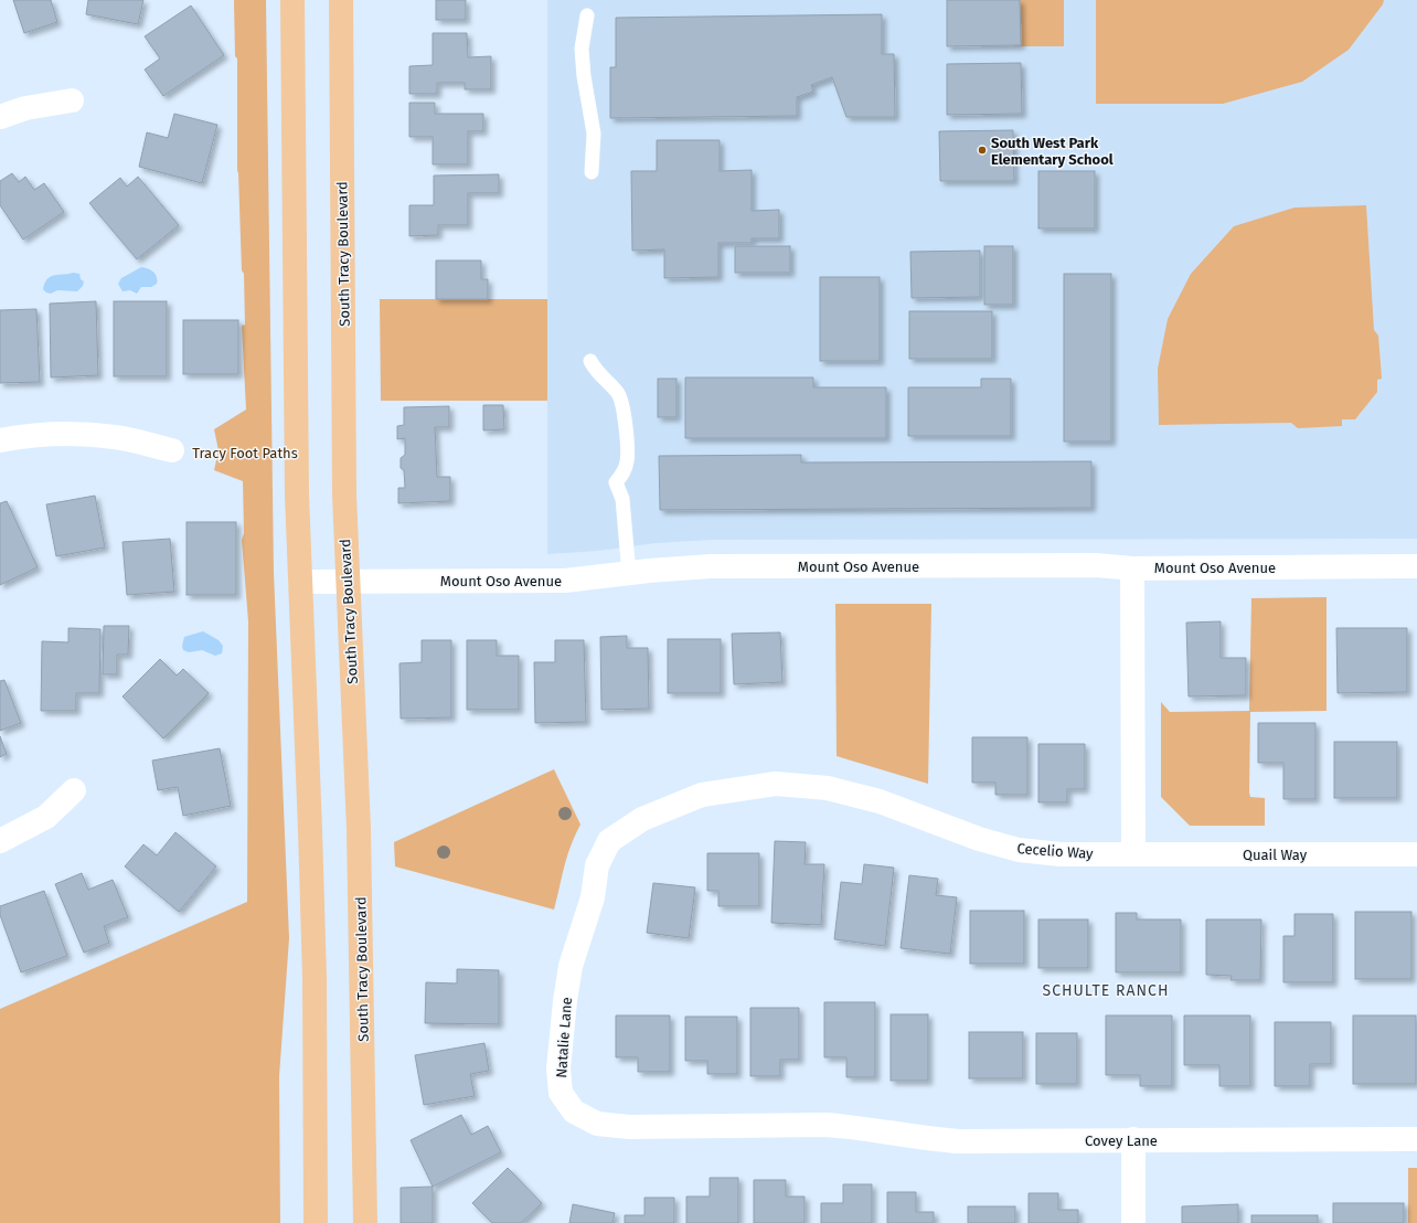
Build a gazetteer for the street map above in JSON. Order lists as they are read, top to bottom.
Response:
{
  "streets": {
    "main road": ["South Tracy Boulevard"],
    "street": [
      "Mount Oso Avenue",
      "Cecelio Way",
      "Quail Way",
      "Natalie Lane",
      "Covey Lane"
    ]
  },
  "crossings": [
    ["South Tracy Boulevard", "Mount Oso Avenue"],
    ["Cecelio Way", "Quail Way"],
    ["Cecelio Way", "Natalie Lane"],
    ["Natalie Lane", "Covey Lane"]
  ],
  "districts": ["SCHULTE RANCH"],
  "parks": ["Tracy Foot Paths"],
  "places": ["South West Park Elementary School"]
}
